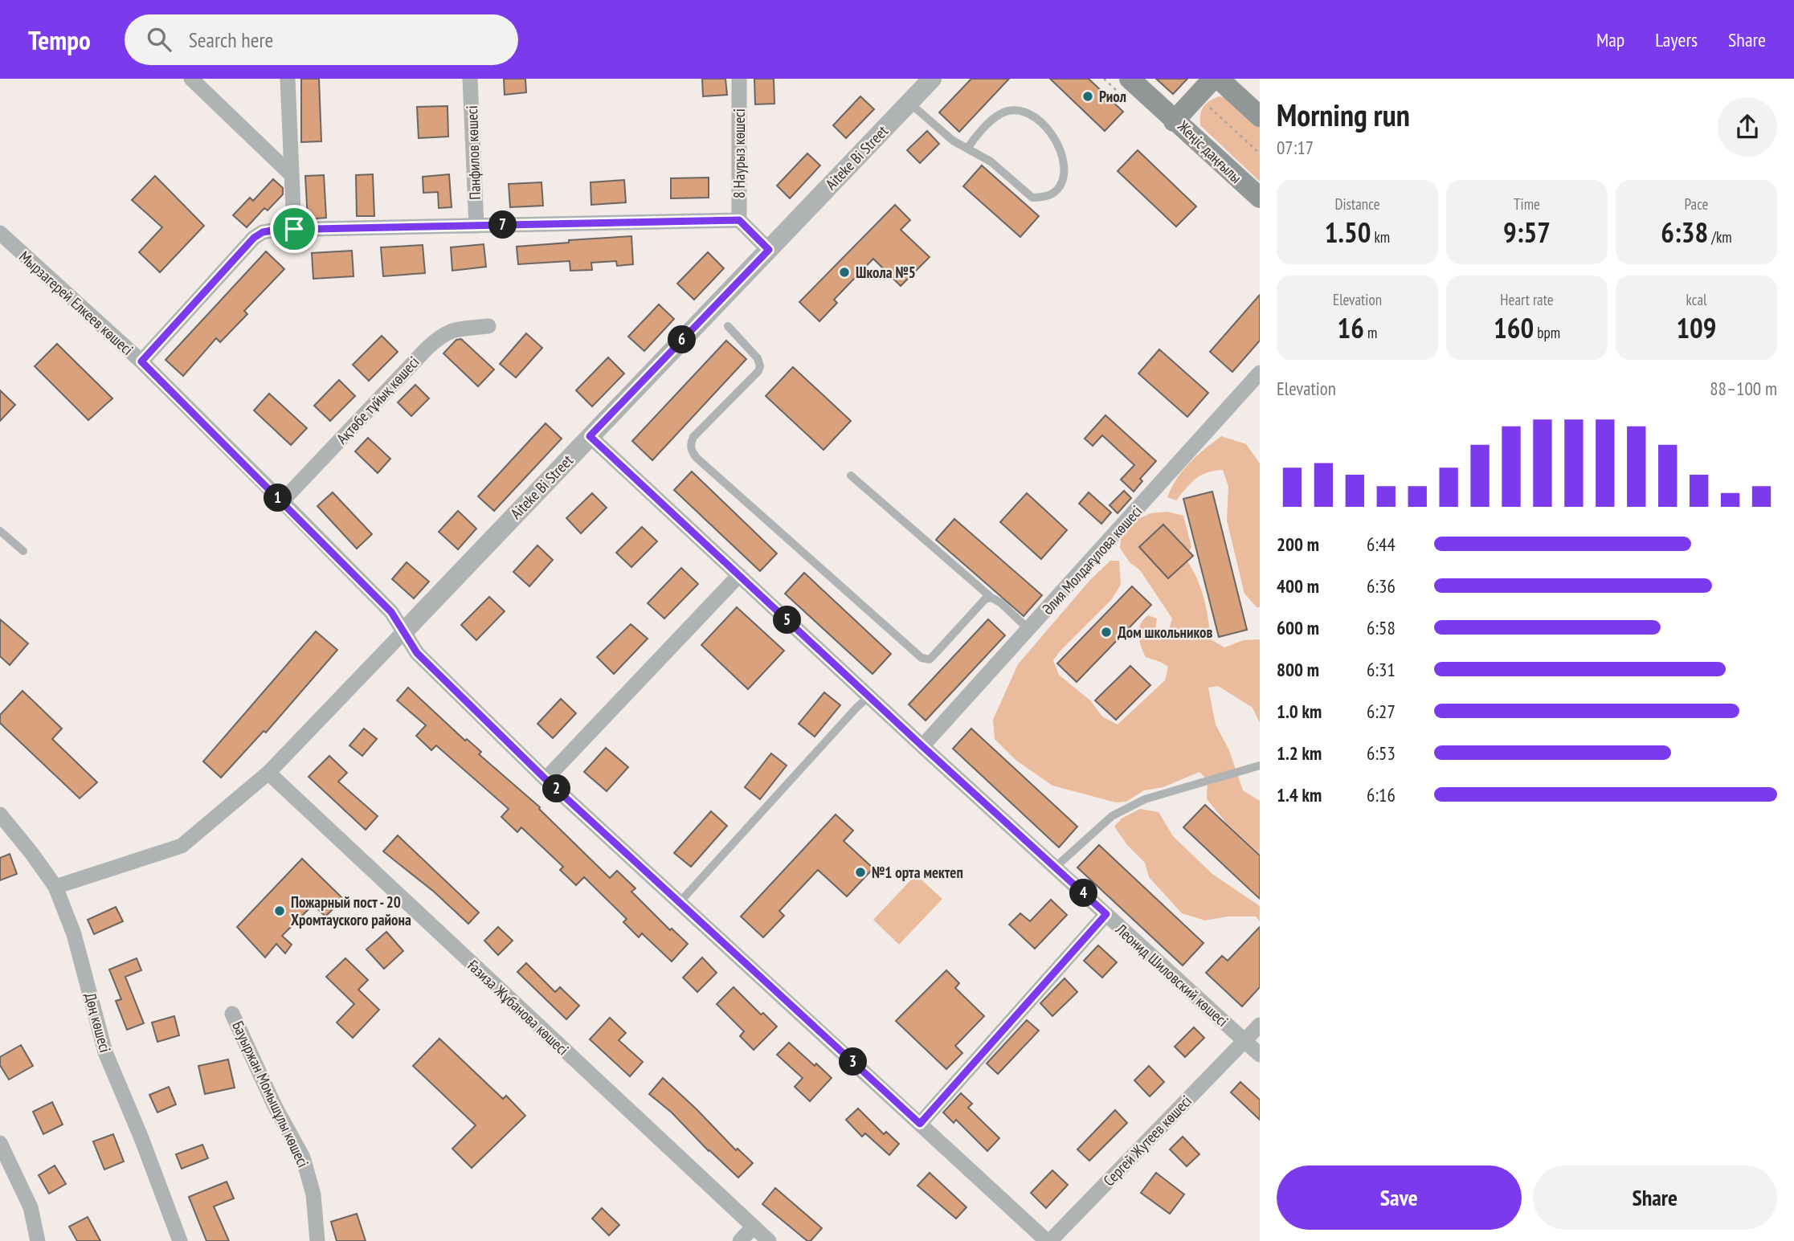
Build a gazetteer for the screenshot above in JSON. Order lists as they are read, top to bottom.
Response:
{
  "streets": {
    "main road": ["Жеңіс даңғылы"],
    "street": [
      "Панфилов көшесі",
      "8 Наурыз көшесі",
      "Aiteke Bi Street",
      "Мырзагерей Елкеев көшесі",
      "Ақтөбе тұйық көшесі",
      "Әлия Молдағұлова көшесі",
      "Леонид Шиловский көшесі",
      "Ғазиза Жұбанова көшесі",
      "Дөң көшесі",
      "Бауыржан Момышұлы көшесі",
      "Сергей Жутеев көшесі"
    ]
  },
  "crossings": [
    ["8 Наурыз көшесі", "Aiteke Bi Street"],
    ["Aiteke Bi Street", "Мырзагерей Елкеев көшесі"],
    ["Aiteke Bi Street", "Леонид Шиловский көшесі"],
    ["Aiteke Bi Street", "Ғазиза Жұбанова көшесі"],
    ["Aiteke Bi Street", "Дөң көшесі"],
    ["Мырзагерей Елкеев көшесі", "Ақтөбе тұйық көшесі"],
    ["Мырзагерей Елкеев көшесі", "Сергей Жутеев көшесі"],
    ["Әлия Молдағұлова көшесі", "Леонид Шиловский көшесі"],
    ["Леонид Шиловский көшесі", "Сергей Жутеев көшесі"]
  ],
  "places": [
    "Риол",
    "Школа №5",
    "Дом школьников",
    "№1 орта мектеп",
    "Пожарный пост - 20 Хромтауского района"
  ],
  "page": {
    "header": "Tempo",
    "search": "Search here",
    "nav": ["Map", "Layers", "Share"],
    "heading": ["Morning run", "07:17"],
    "stats": [
      ["Distance", "1.50 km"],
      ["Time", "9:57"],
      ["Pace", "6:38 /km"],
      ["Elevation", "16 m"],
      ["Heart rate", "160 bpm"],
      ["kcal", "109"]
    ],
    "pins": [
      "7",
      "6",
      "1",
      "5",
      "2",
      "4",
      "3"
    ],
    "chart": ["Elevation", "88–100 m"],
    "list": [
      {
        "name": "200 m",
        "note": "6:44"
      },
      {
        "name": "400 m",
        "note": "6:36"
      },
      {
        "name": "600 m",
        "note": "6:58"
      },
      {
        "name": "800 m",
        "note": "6:31"
      },
      {
        "name": "1.0 km",
        "note": "6:27"
      },
      {
        "name": "1.2 km",
        "note": "6:53"
      },
      {
        "name": "1.4 km",
        "note": "6:16"
      }
    ],
    "buttons": ["Save", "Share"]
  }
}
